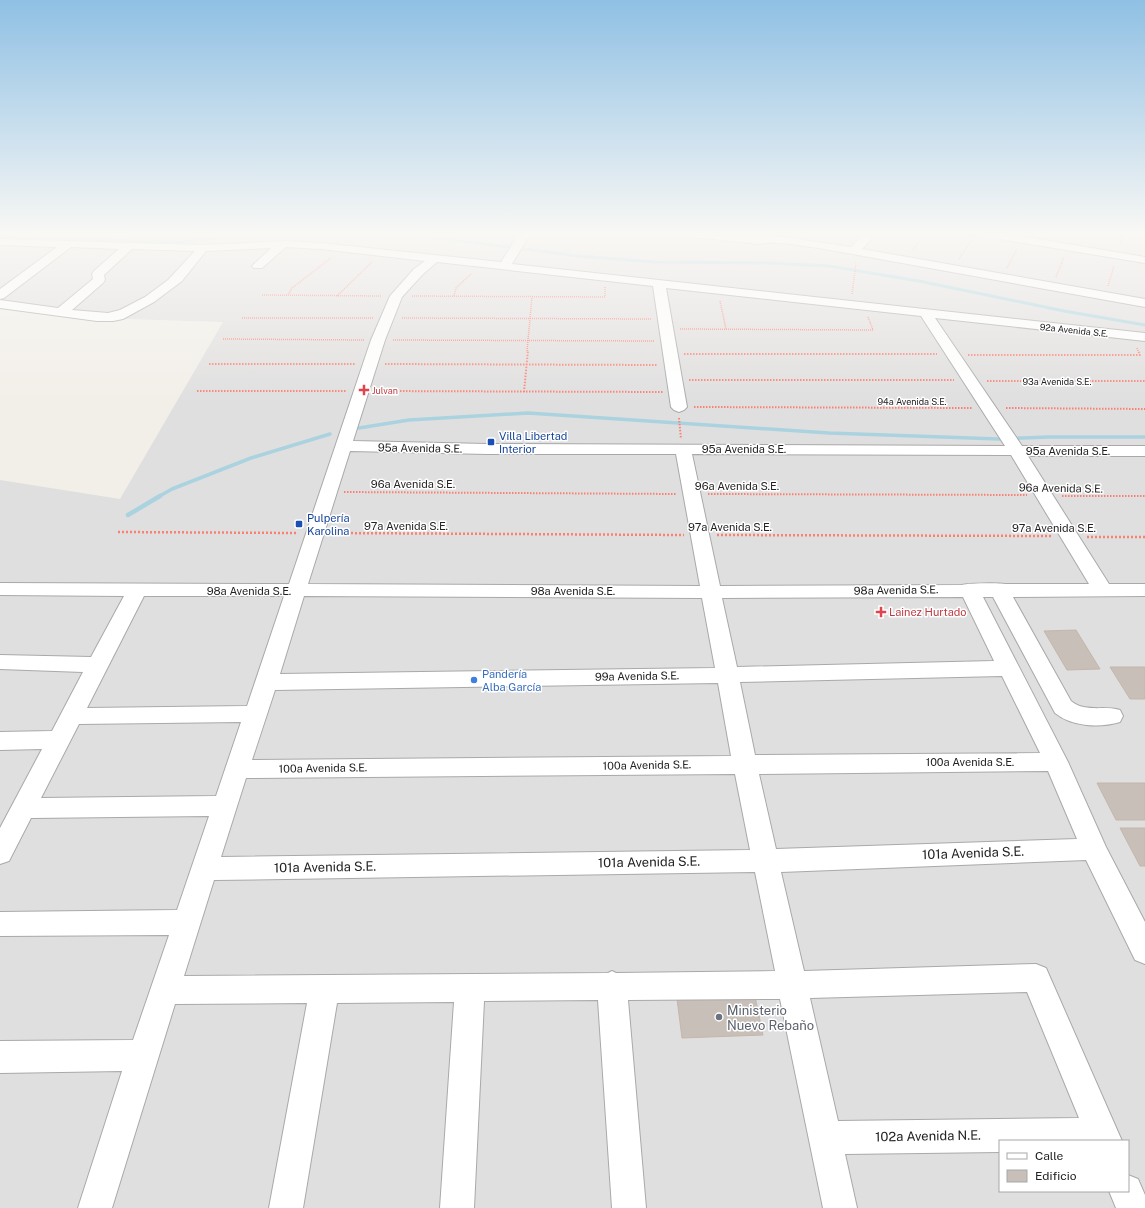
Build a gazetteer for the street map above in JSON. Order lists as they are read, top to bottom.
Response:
{
  "streets": {
    "street": [
      "92a Avenida S.E.",
      "95a Avenida S.E.",
      "98a Avenida S.E.",
      "99a Avenida S.E.",
      "100a Avenida S.E.",
      "101a Avenida S.E.",
      "102a Avenida N.E."
    ],
    "path": [
      "93a Avenida S.E.",
      "94a Avenida S.E.",
      "96a Avenida S.E.",
      "97a Avenida S.E."
    ]
  },
  "places": {
    "health": ["Julvan", "Lainez Hurtado"],
    "transit": ["Villa Libertad Interior", "Pulpería Karolina"],
    "other": ["Pandería Alba García", "Ministerio Nuevo Rebaño"]
  },
  "legend": ["Calle", "Edificio"]
}
